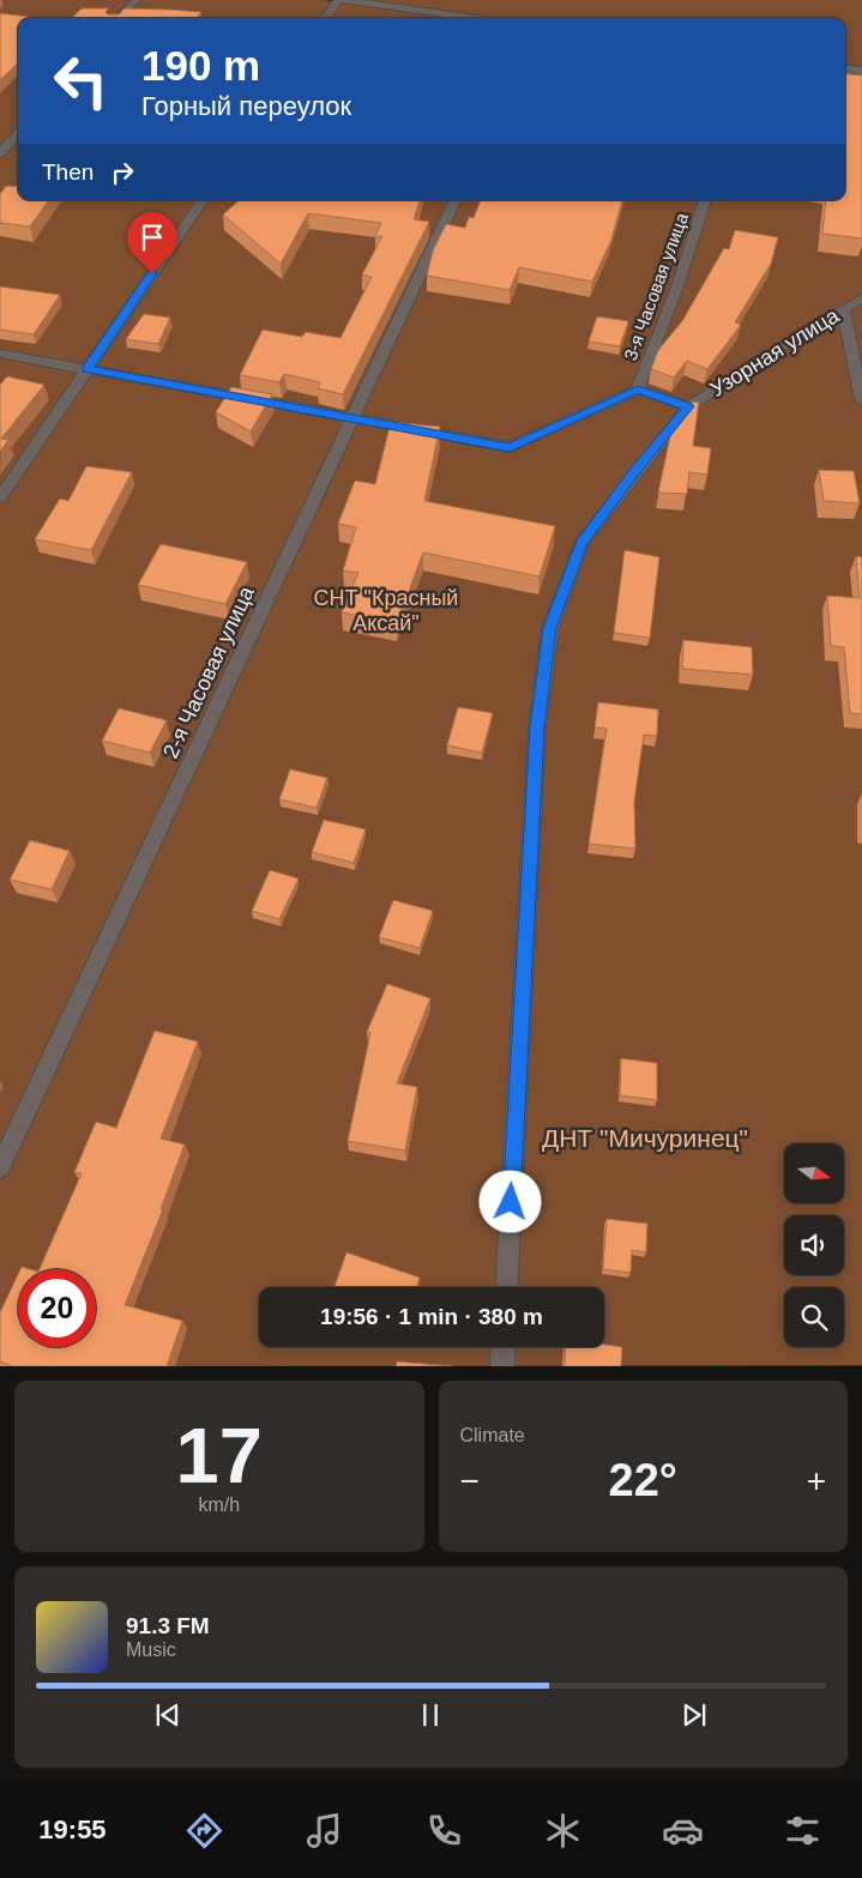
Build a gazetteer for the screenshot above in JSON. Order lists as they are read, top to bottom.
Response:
{
  "streets": {
    "main road": ["3-я Часовая улица", "Узорная улица", "2-я Часовая улица"]
  },
  "parks": ["СНТ \"Красный Аксай\"", "ДНТ \"Мичуринец\""],
  "north": "right",
  "page": {
    "turn": ["190 m", "Горный переулок"],
    "then": "Then",
    "limit": "20",
    "trip": "19:56 · 1 min · 380 m",
    "tile": [
      ["17", "km/h"],
      "Climate"
    ],
    "heat": ["−", "22°", "+"],
    "song": ["91.3 FM", "Music"],
    "tabs": "19:55"
  }
}
